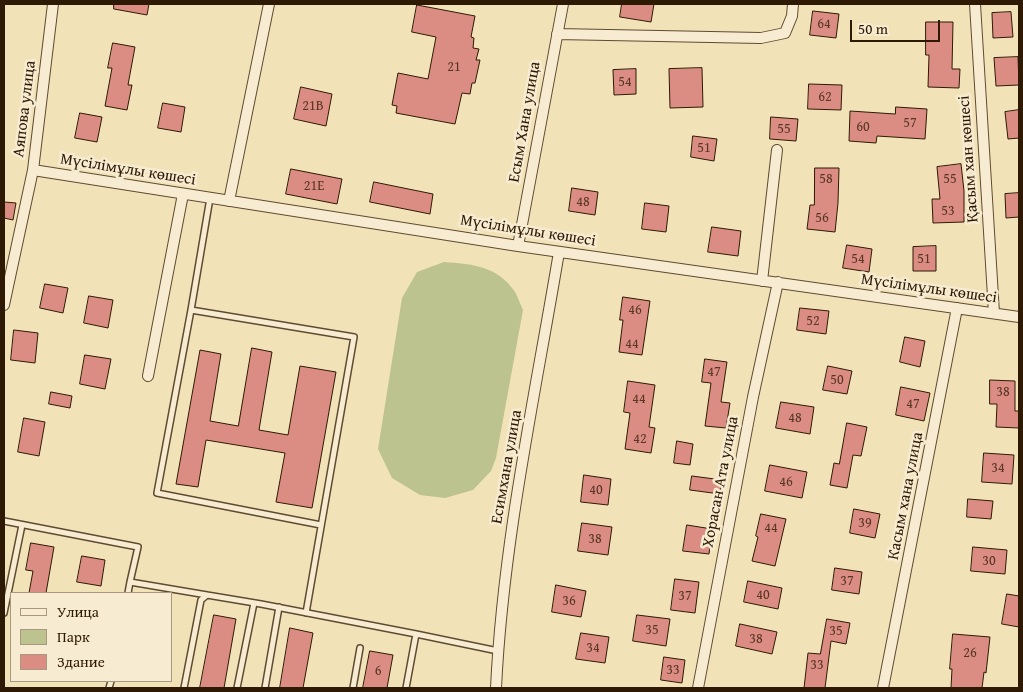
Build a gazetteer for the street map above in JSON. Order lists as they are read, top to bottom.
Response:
{
  "streets": {
    "street": [
      "Аяпова улица",
      "Есым Хана улица",
      "Қасым хан көшесі",
      "Мүсілімұлы көшесі",
      "Есимхана улица",
      "Хорасан Ата улица",
      "Касым хана улица"
    ]
  },
  "crossings": [
    ["Аяпова улица", "Мүсілімұлы көшесі"],
    ["Есым Хана улица", "Мүсілімұлы көшесі"],
    ["Қасым хан көшесі", "Мүсілімұлы көшесі"],
    ["Мүсілімұлы көшесі", "Есимхана улица"],
    ["Мүсілімұлы көшесі", "Хорасан Ата улица"],
    ["Мүсілімұлы көшесі", "Касым хана улица"]
  ],
  "house_numbers": [
    "64",
    "21",
    "54",
    "62",
    "21В",
    "57",
    "60",
    "55",
    "51",
    "58",
    "55",
    "21Е",
    "48",
    "53",
    "56",
    "54",
    "51",
    "46",
    "52",
    "44",
    "47",
    "50",
    "38",
    "44",
    "47",
    "48",
    "42",
    "34",
    "46",
    "40",
    "39",
    "44",
    "38",
    "30",
    "37",
    "40",
    "37",
    "36",
    "35",
    "35",
    "38",
    "34",
    "26",
    "33",
    "33",
    "6"
  ],
  "legend": ["Улица", "Парк", "Здание"],
  "scale_bar": "50 m"
}
